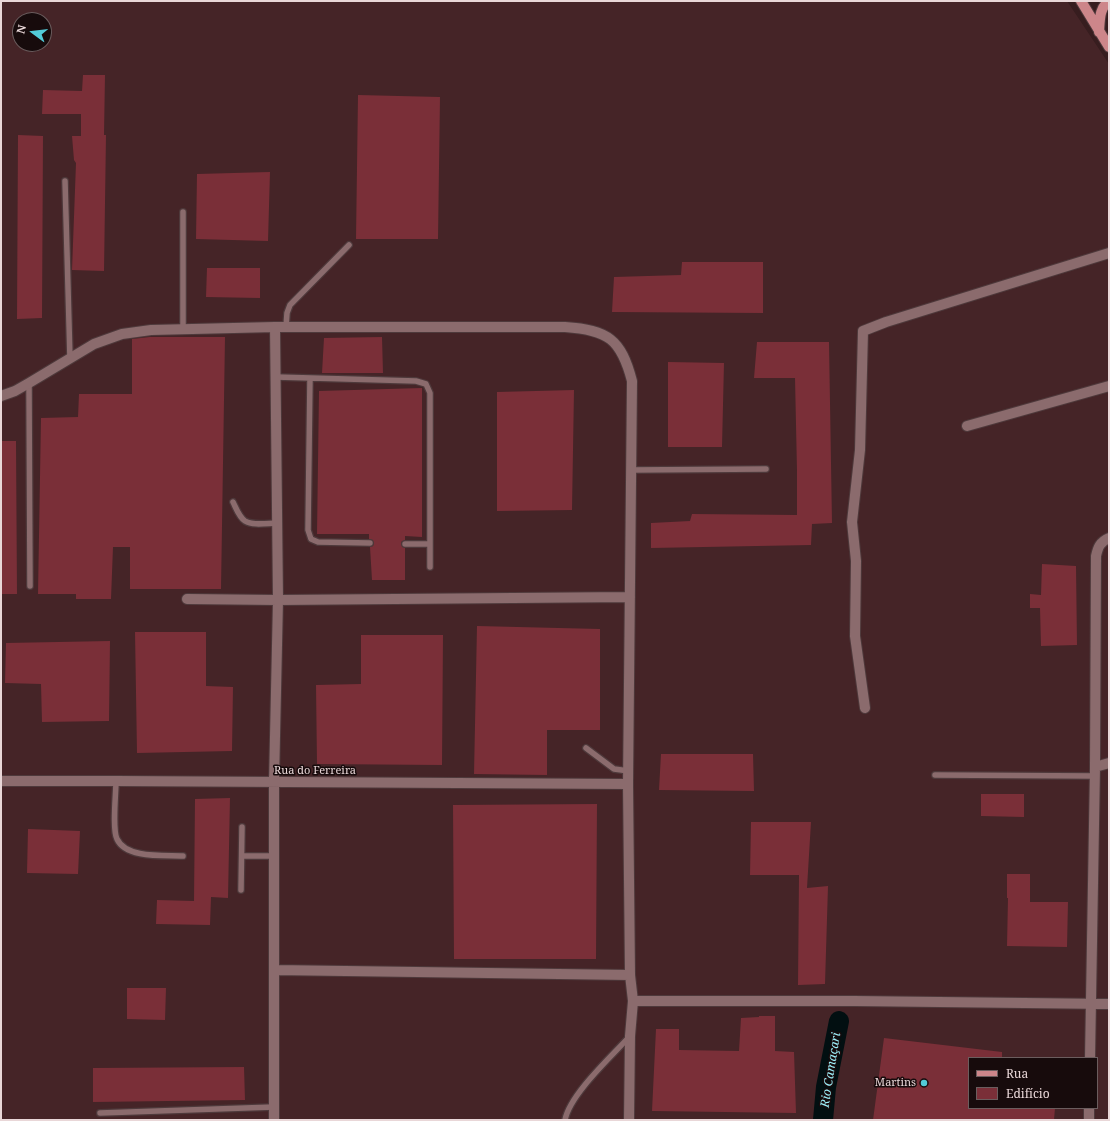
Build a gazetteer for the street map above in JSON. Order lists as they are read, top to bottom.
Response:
{
  "streets": {
    "street": ["Rua do Ferreira"]
  },
  "water": ["Rio Camaçari"],
  "places": ["Martins"],
  "legend": ["Rua", "Edifício"],
  "north": "left"
}
